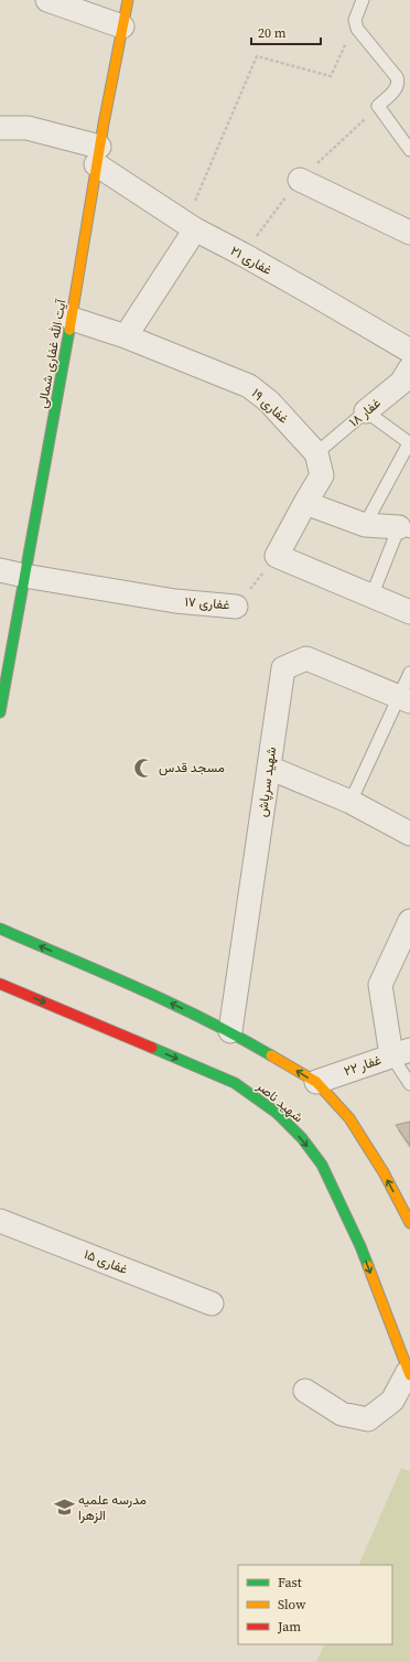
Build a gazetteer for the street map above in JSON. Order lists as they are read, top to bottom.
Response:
{
  "streets": {
    "main road": ["آیت الله غفاری شمالی", "شهید ناصر"],
    "street": [
      "غفاری ۲۱",
      "غفاری ۱۹",
      "غفار ۱۸",
      "غفاری ۱۷",
      "شهید سرپاش",
      "غفار ۲۲",
      "غفاری ۱۵"
    ]
  },
  "crossings": [
    ["غفاری ۲۱", "آیت الله غفاری شمالی"],
    ["آیت الله غفاری شمالی", "غفاری ۱۹"],
    ["آیت الله غفاری شمالی", "غفاری ۱۷"],
    ["غفاری ۱۹", "غفار ۱۸"],
    ["غفاری ۱۹", "غفاری ۱۷"]
  ],
  "places": {
    "mosque": ["مسجد قدس"],
    "school or university": ["مدرسه علمیه الزهرا"]
  },
  "legend": ["Fast", "Slow", "Jam"],
  "scale_bar": "20 m"
}
